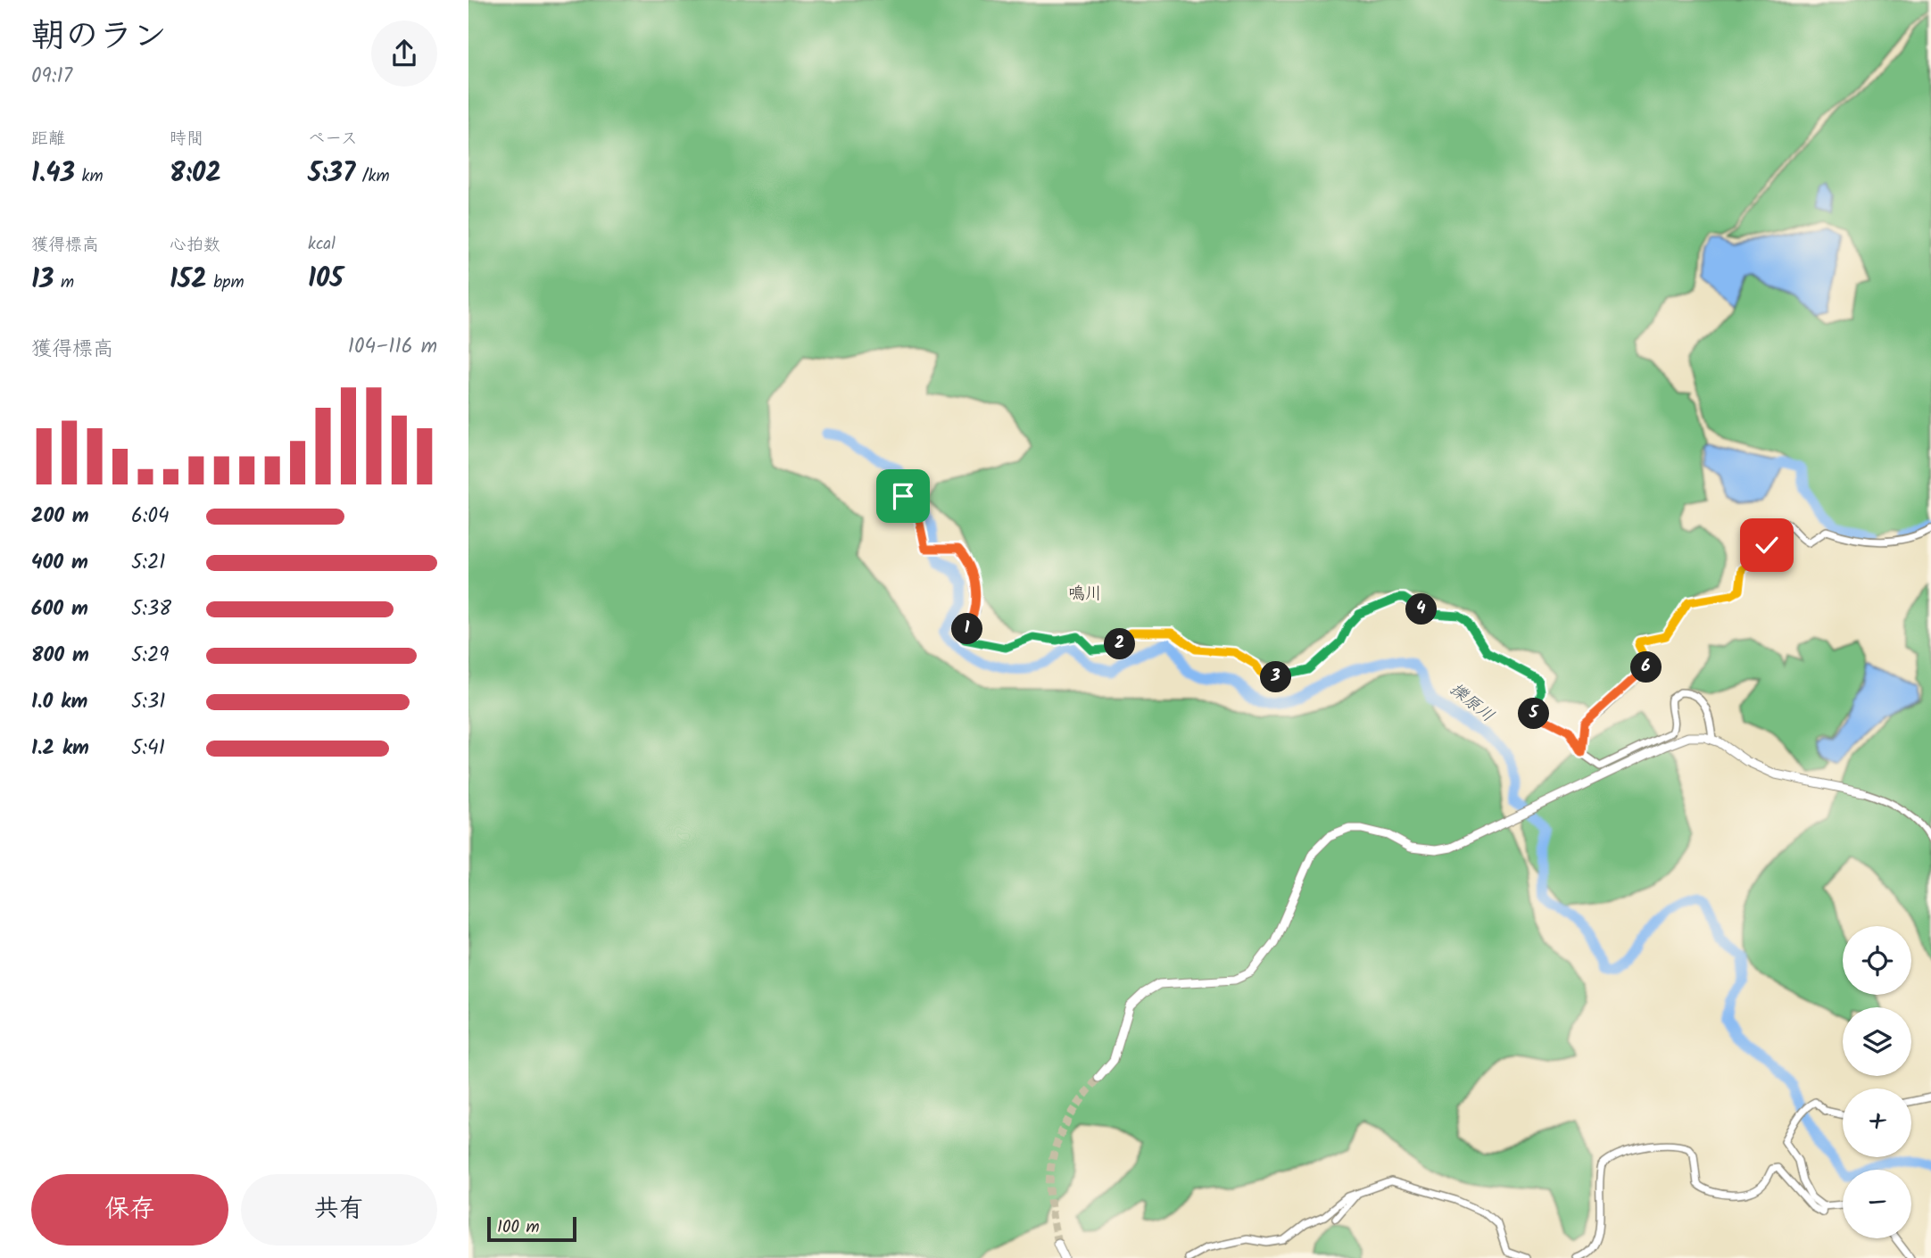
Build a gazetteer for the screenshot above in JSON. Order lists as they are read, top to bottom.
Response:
{
  "districts": ["鳴川"],
  "water": ["擽原川"],
  "scale_bar": "100 m",
  "page": {
    "heading": ["朝のラン", "09:17"],
    "stats": [
      ["距離", "1.43 km"],
      ["時間", "8:02"],
      ["ペース", "5:37 /km"],
      ["獲得標高", "13 m"],
      ["心拍数", "152 bpm"],
      ["kcal", "105"]
    ],
    "chart": ["獲得標高", "104–116 m"],
    "list": [
      {
        "name": "200 m",
        "note": "6:04"
      },
      {
        "name": "400 m",
        "note": "5:21"
      },
      {
        "name": "600 m",
        "note": "5:38"
      },
      {
        "name": "800 m",
        "note": "5:29"
      },
      {
        "name": "1.0 km",
        "note": "5:31"
      },
      {
        "name": "1.2 km",
        "note": "5:41"
      }
    ],
    "pins": [
      "4",
      "1",
      "2",
      "6",
      "3",
      "5"
    ],
    "map_buttons": ["+", "−"],
    "buttons": ["保存", "共有"],
    "scale": "100 m"
  }
}
